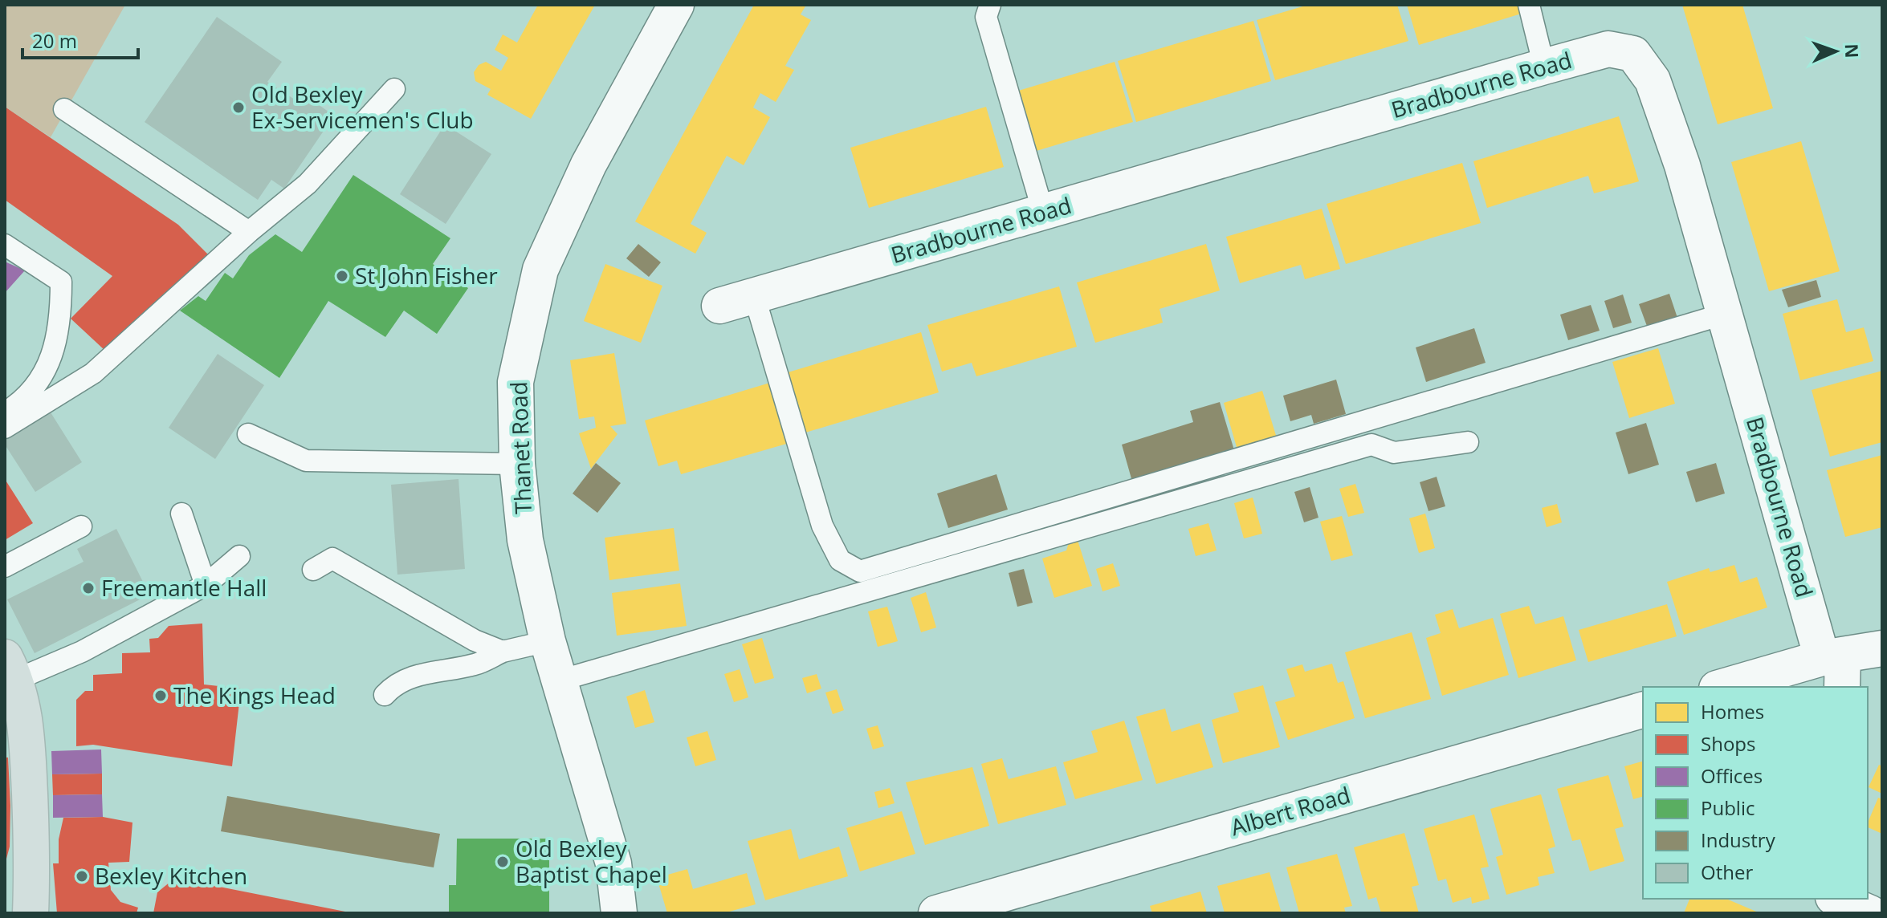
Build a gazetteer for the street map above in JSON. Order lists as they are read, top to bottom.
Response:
{
  "streets": {
    "street": ["Bradbourne Road", "Thanet Road", "Albert Road"]
  },
  "places": [
    "Old Bexley Ex-Servicemen's Club",
    "St John Fisher",
    "Freemantle Hall",
    "The Kings Head",
    "Old Bexley Baptist Chapel",
    "Bexley Kitchen"
  ],
  "legend": [
    "Homes",
    "Shops",
    "Offices",
    "Public",
    "Industry",
    "Other"
  ],
  "scale_bar": "20 m",
  "north": "right"
}
